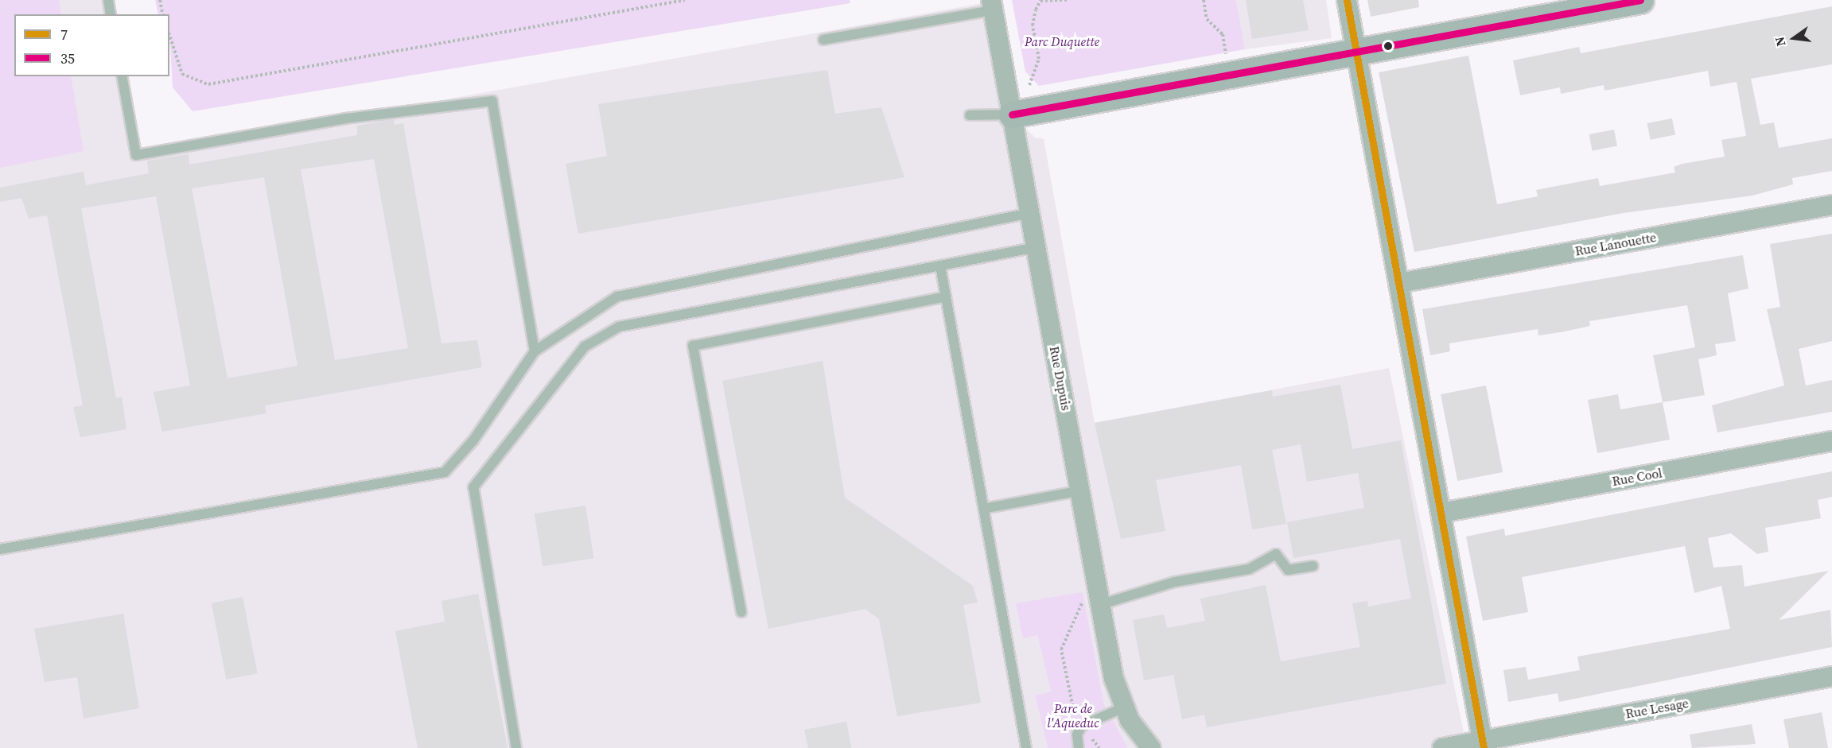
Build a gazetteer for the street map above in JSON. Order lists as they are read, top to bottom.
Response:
{
  "streets": {
    "street": [
      "Rue Lanouette",
      "Rue Dupuis",
      "Rue Cool",
      "Rue Lesage"
    ]
  },
  "parks": ["Parc Duquette", "Parc de l'Aqueduc"],
  "lines": ["transit line 7", "transit line 35"],
  "legend": ["7", "35"],
  "north": "left"
}
